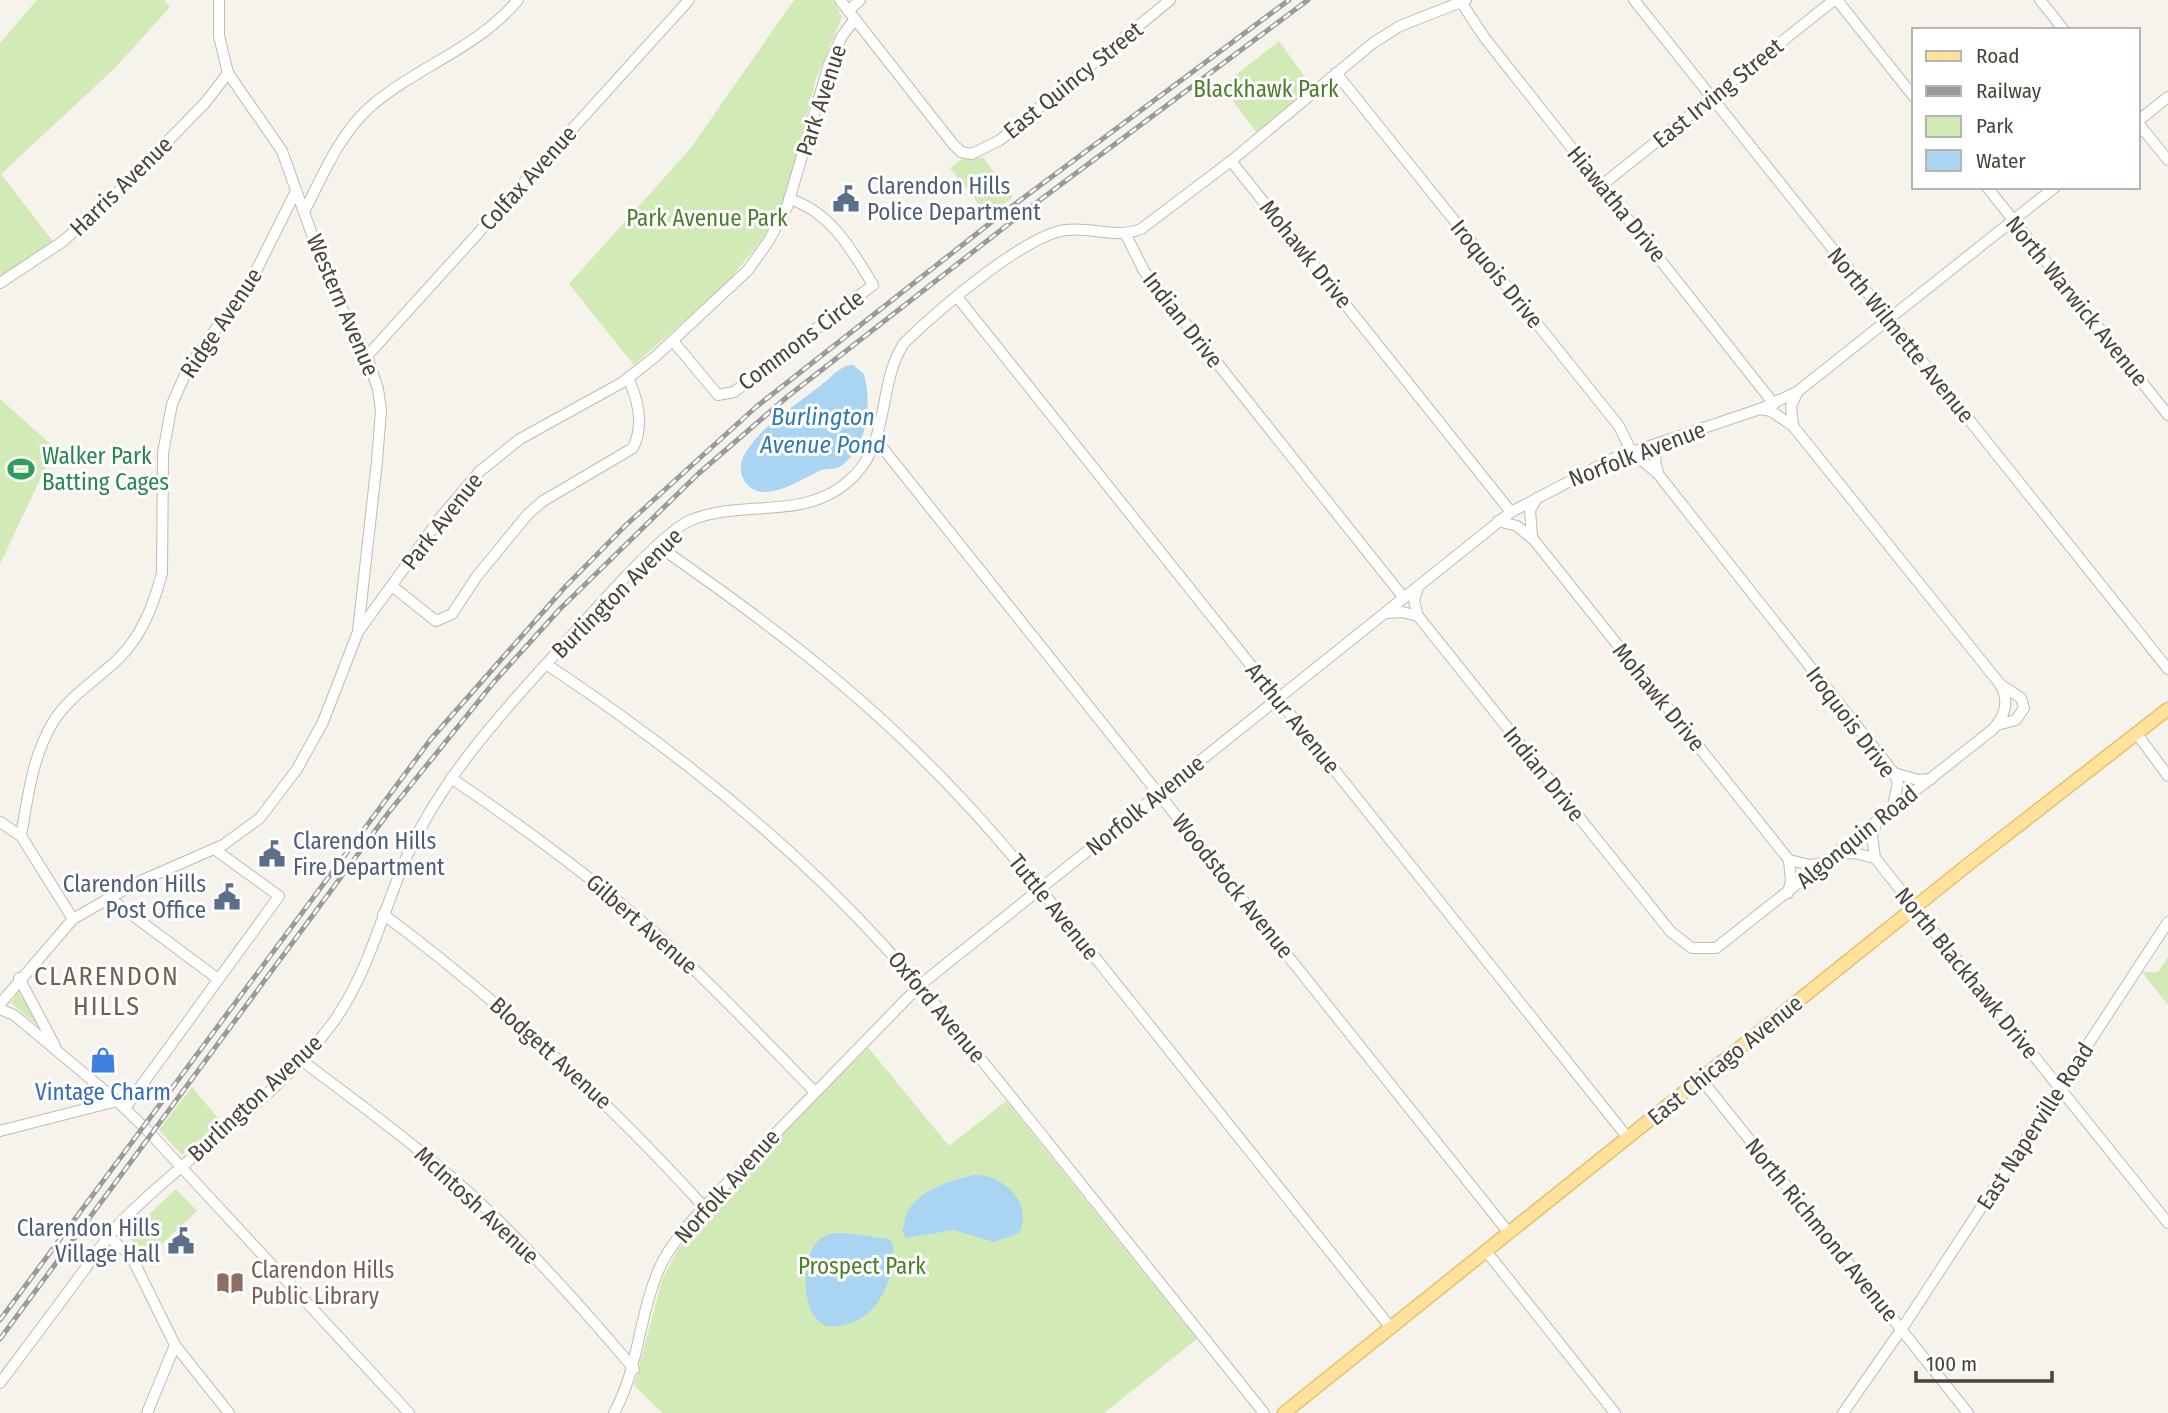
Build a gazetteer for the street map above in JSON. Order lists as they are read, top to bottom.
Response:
{
  "streets": {
    "main road": ["East Chicago Avenue"],
    "street": [
      "East Quincy Street",
      "East Irving Street",
      "Park Avenue",
      "Colfax Avenue",
      "Harris Avenue",
      "Hiawatha Drive",
      "Mohawk Drive",
      "Iroquois Drive",
      "North Warwick Avenue",
      "Western Avenue",
      "Indian Drive",
      "Ridge Avenue",
      "North Wilmette Avenue",
      "Commons Circle",
      "Norfolk Avenue",
      "Burlington Avenue",
      "Arthur Avenue",
      "Algonquin Road",
      "Woodstock Avenue",
      "Tuttle Avenue",
      "Gilbert Avenue",
      "North Blackhawk Drive",
      "Oxford Avenue",
      "Blodgett Avenue",
      "East Naperville Road",
      "McIntosh Avenue",
      "North Richmond Avenue"
    ]
  },
  "crossings": [
    ["East Quincy Street", "Park Avenue"],
    ["East Irving Street", "Hiawatha Drive"],
    ["East Irving Street", "North Wilmette Avenue"],
    ["Park Avenue", "Western Avenue"],
    ["Park Avenue", "Commons Circle"],
    ["Colfax Avenue", "Western Avenue"],
    ["Harris Avenue", "Western Avenue"],
    ["Hiawatha Drive", "Norfolk Avenue"],
    ["Mohawk Drive", "Norfolk Avenue"],
    ["Iroquois Drive", "Norfolk Avenue"],
    ["Iroquois Drive", "Algonquin Road"],
    ["North Warwick Avenue", "Norfolk Avenue"],
    ["Western Avenue", "Ridge Avenue"],
    ["Indian Drive", "Norfolk Avenue"],
    ["Indian Drive", "Burlington Avenue"],
    ["Indian Drive", "Algonquin Road"],
    ["North Wilmette Avenue", "Norfolk Avenue"],
    ["Norfolk Avenue", "Arthur Avenue"],
    ["Norfolk Avenue", "Woodstock Avenue"],
    ["Norfolk Avenue", "Tuttle Avenue"],
    ["Norfolk Avenue", "Gilbert Avenue"],
    ["Norfolk Avenue", "Oxford Avenue"],
    ["Norfolk Avenue", "Blodgett Avenue"],
    ["Norfolk Avenue", "McIntosh Avenue"],
    ["Burlington Avenue", "Arthur Avenue"],
    ["Burlington Avenue", "Woodstock Avenue"],
    ["Burlington Avenue", "Tuttle Avenue"],
    ["Burlington Avenue", "Gilbert Avenue"],
    ["Burlington Avenue", "Oxford Avenue"],
    ["Burlington Avenue", "Blodgett Avenue"],
    ["Burlington Avenue", "McIntosh Avenue"],
    ["Arthur Avenue", "East Chicago Avenue"],
    ["Woodstock Avenue", "East Chicago Avenue"],
    ["Tuttle Avenue", "East Chicago Avenue"],
    ["North Blackhawk Drive", "East Chicago Avenue"],
    ["North Blackhawk Drive", "East Naperville Road"],
    ["East Chicago Avenue", "North Richmond Avenue"],
    ["East Naperville Road", "North Richmond Avenue"]
  ],
  "districts": ["CLARENDON HILLS"],
  "water": ["Burlington Avenue Pond"],
  "parks": ["Blackhawk Park", "Park Avenue Park", "Prospect Park"],
  "places": {
    "public building": [
      "Clarendon Hills Police Department",
      "Clarendon Hills Fire Department",
      "Clarendon Hills Post Office",
      "Clarendon Hills Village Hall"
    ],
    "sports": ["Walker Park Batting Cages"],
    "shop": ["Vintage Charm"],
    "library": ["Clarendon Hills Public Library"]
  },
  "legend": [
    "Road",
    "Railway",
    "Park",
    "Water"
  ],
  "scale_bar": "100 m"
}
